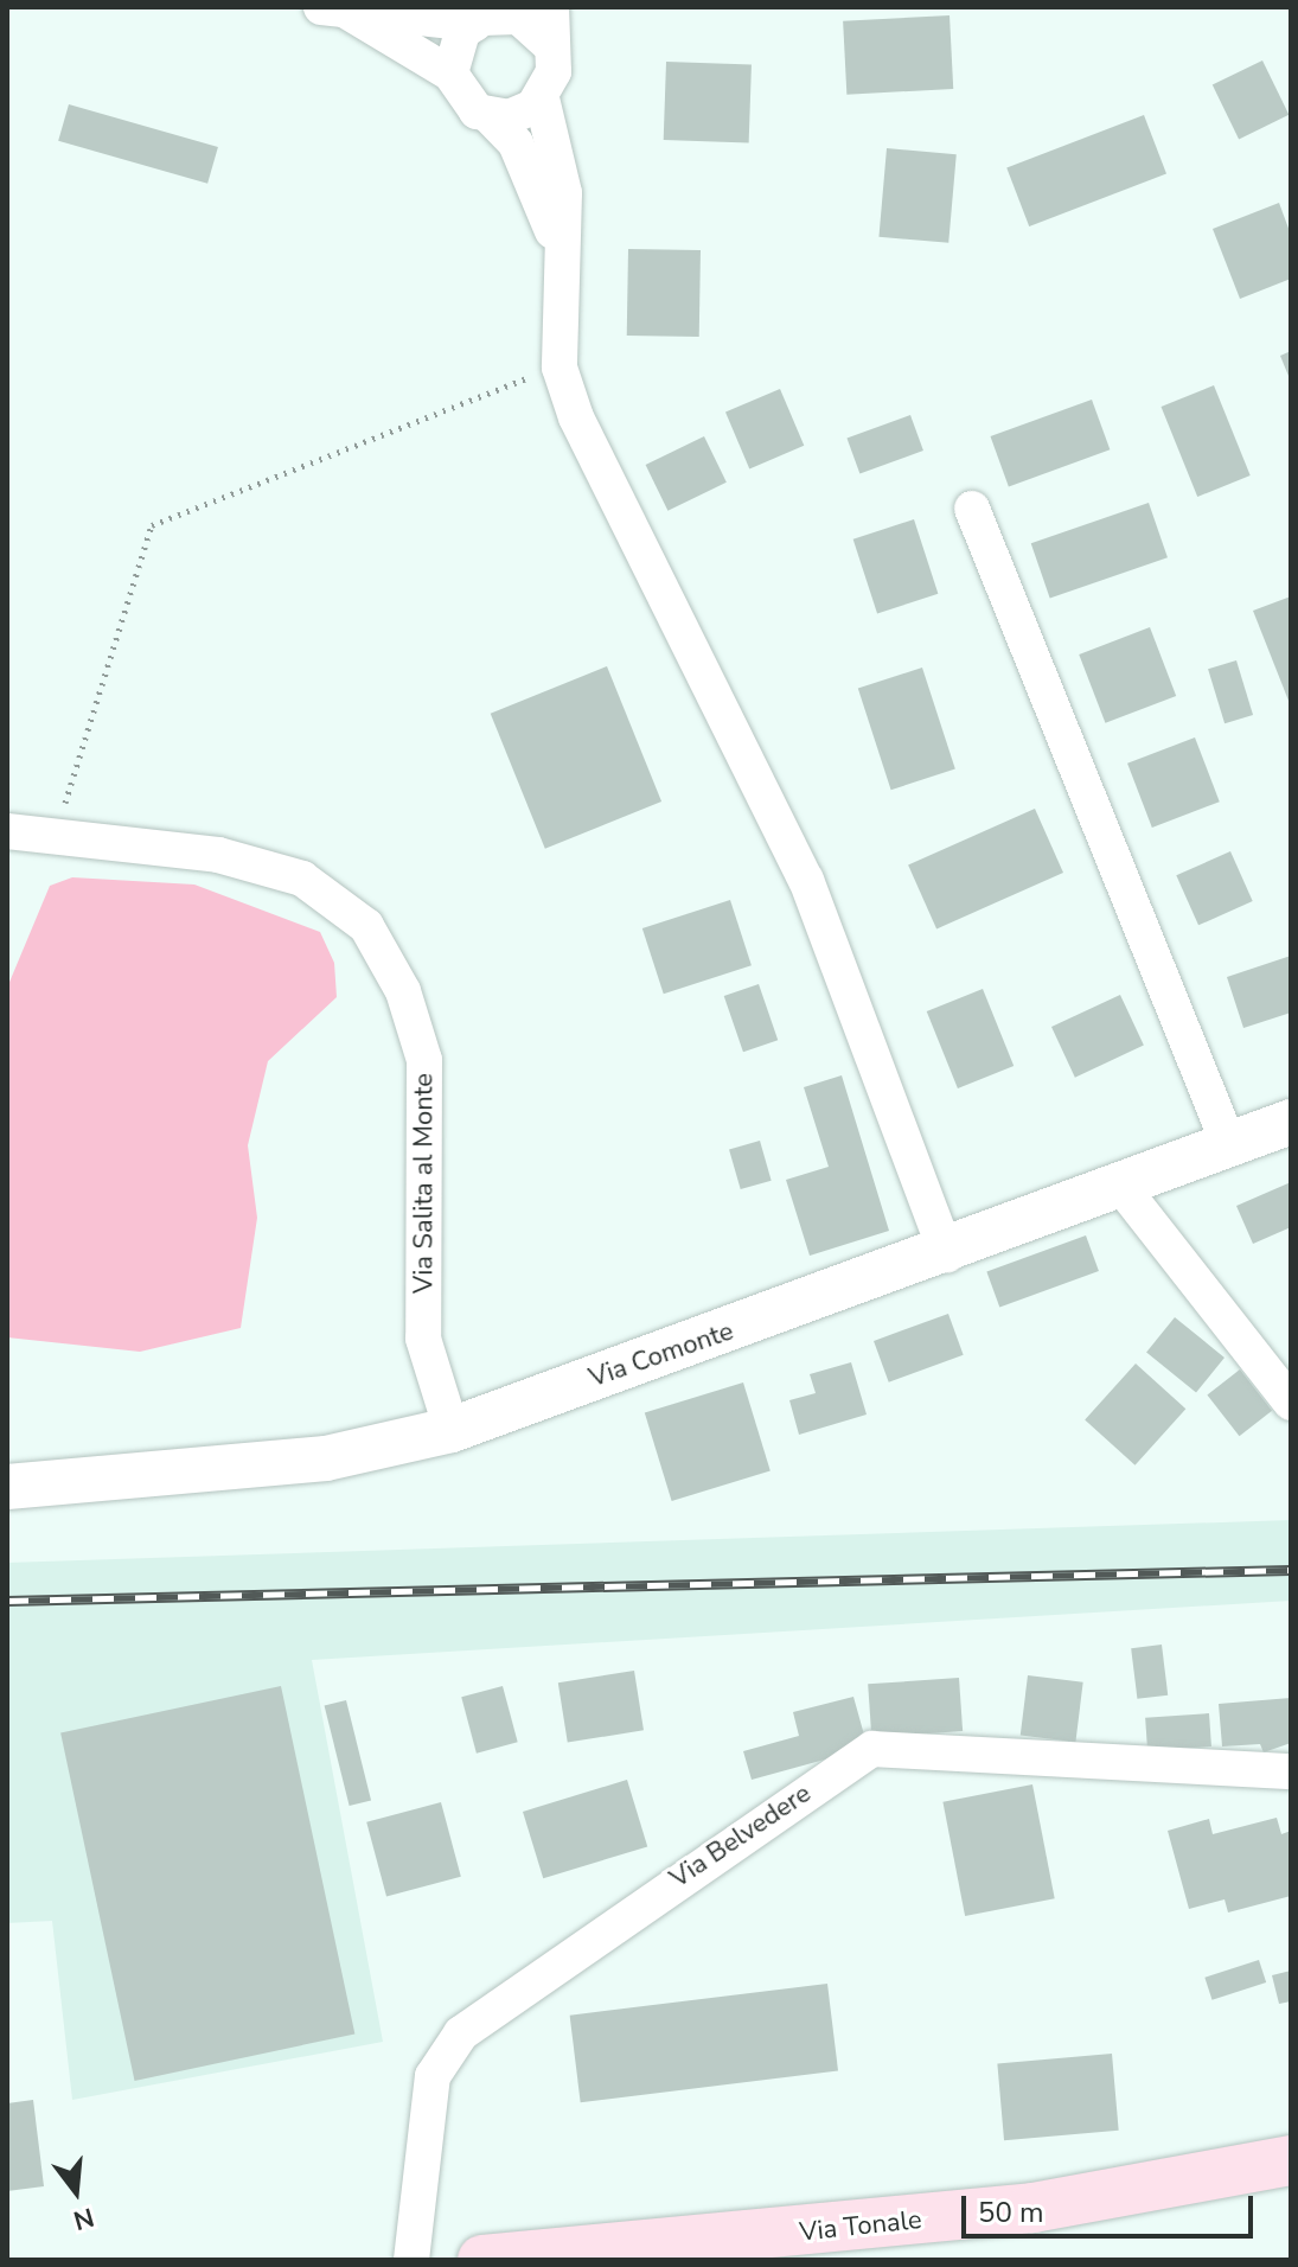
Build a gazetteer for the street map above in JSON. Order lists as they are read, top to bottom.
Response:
{
  "streets": {
    "main road": ["Via Tonale"],
    "street": ["Via Salita al Monte", "Via Comonte", "Via Belvedere"]
  },
  "crossings": [
    ["Via Salita al Monte", "Via Comonte"]
  ],
  "scale_bar": "50 m",
  "north": "bottom"
}
